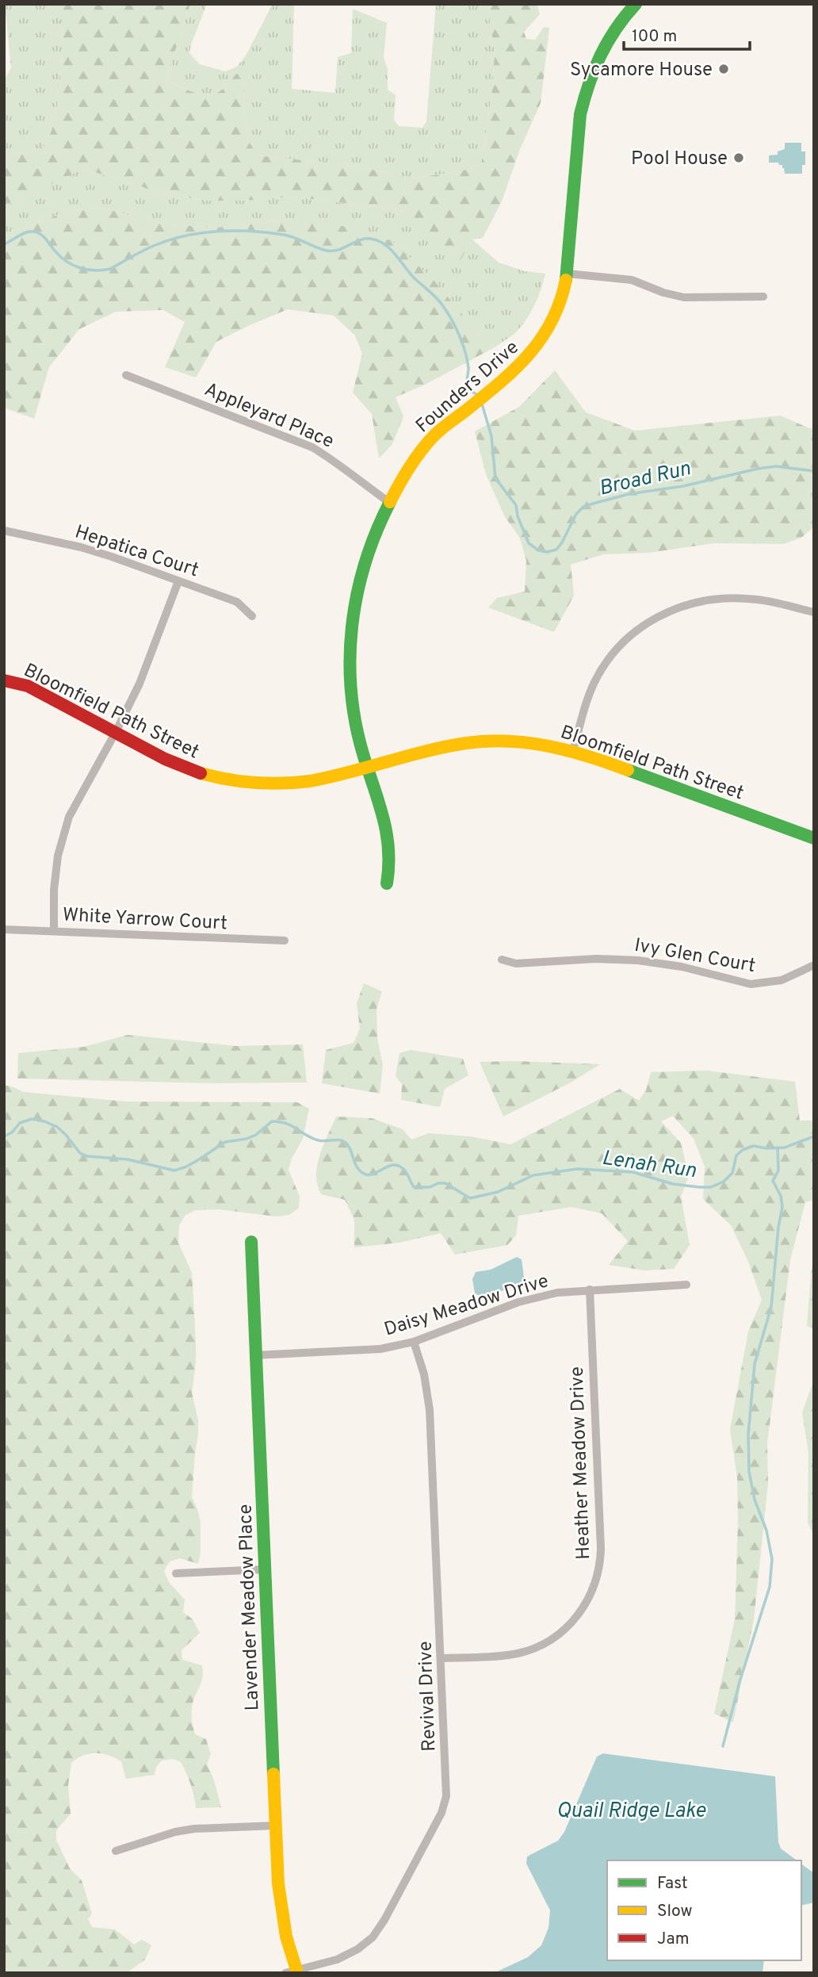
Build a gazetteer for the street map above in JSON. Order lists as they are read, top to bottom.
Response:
{
  "streets": {
    "street": [
      "Founders Drive",
      "Appleyard Place",
      "Hepatica Court",
      "Bloomfield Path Street",
      "White Yarrow Court",
      "Ivy Glen Court",
      "Daisy Meadow Drive",
      "Heather Meadow Drive",
      "Lavender Meadow Place",
      "Revival Drive"
    ]
  },
  "crossings": [
    ["Founders Drive", "Appleyard Place"],
    ["Founders Drive", "Bloomfield Path Street"],
    ["Daisy Meadow Drive", "Heather Meadow Drive"],
    ["Daisy Meadow Drive", "Lavender Meadow Place"],
    ["Daisy Meadow Drive", "Revival Drive"],
    ["Heather Meadow Drive", "Revival Drive"],
    ["Lavender Meadow Place", "Revival Drive"]
  ],
  "water": ["Broad Run", "Lenah Run", "Quail Ridge Lake"],
  "places": ["Sycamore House", "Pool House"],
  "legend": ["Fast", "Slow", "Jam"],
  "scale_bar": "100 m"
}
